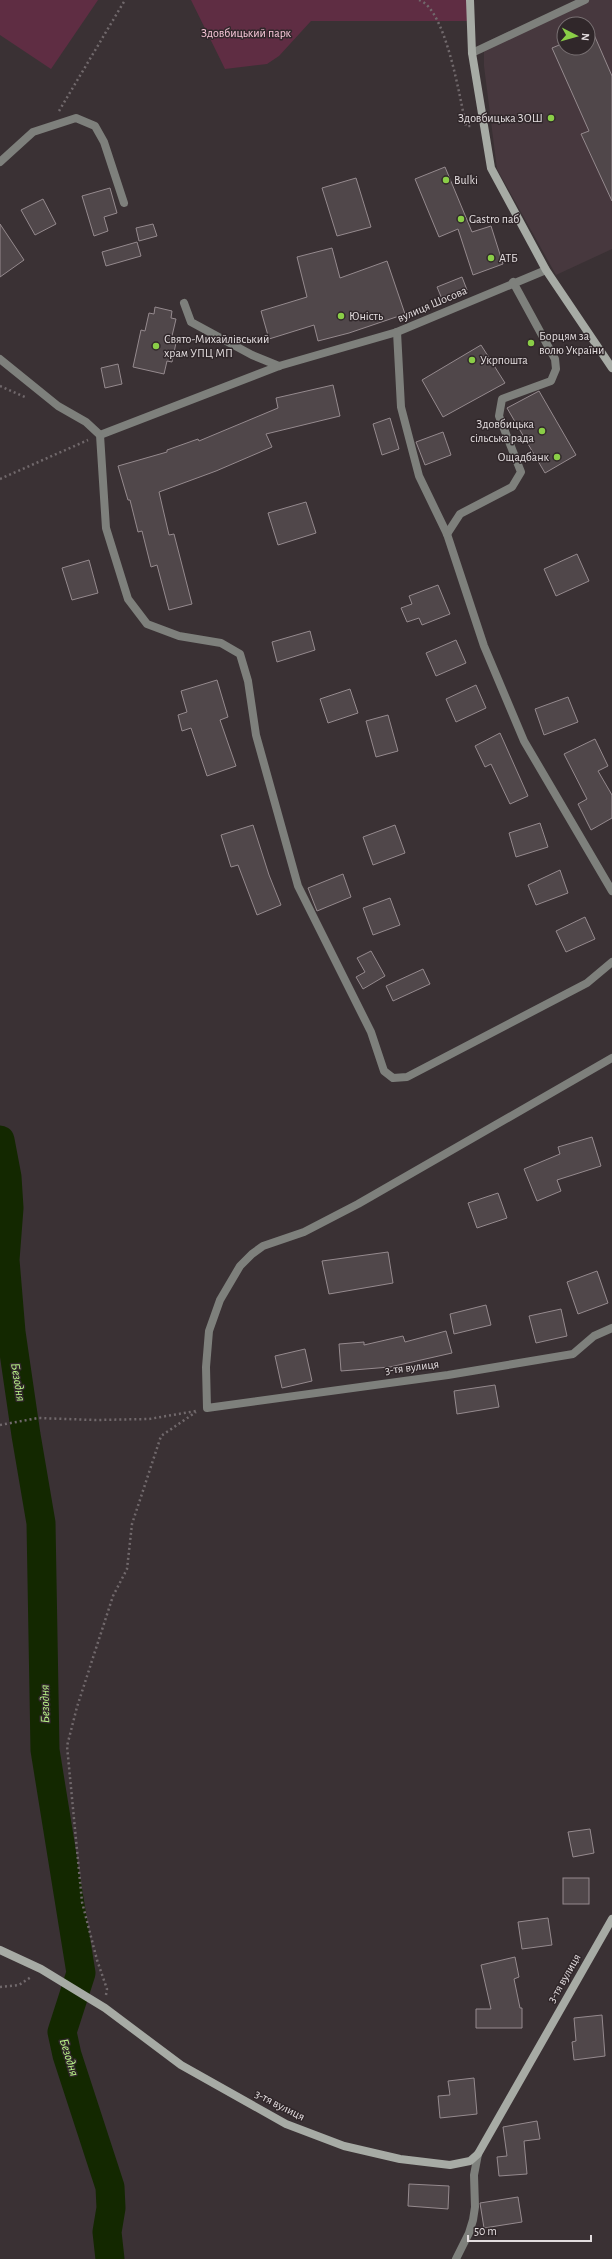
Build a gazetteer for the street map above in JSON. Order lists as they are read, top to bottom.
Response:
{
  "streets": {
    "street": ["вулиця Шосова", "3-тя вулиця"]
  },
  "water": ["Безодня"],
  "parks": ["Здовбицький парк"],
  "places": [
    "Здовбицька ЗОШ",
    "Bulki",
    "Gastro паб",
    "АТБ",
    "Юність",
    "Борцям за волю України",
    "Свято-Михайлівський храм УПЦ МП",
    "Укрпошта",
    "Здовбицька сільська рада",
    "Ощадбанк"
  ],
  "scale_bar": "50 m",
  "north": "right"
}
